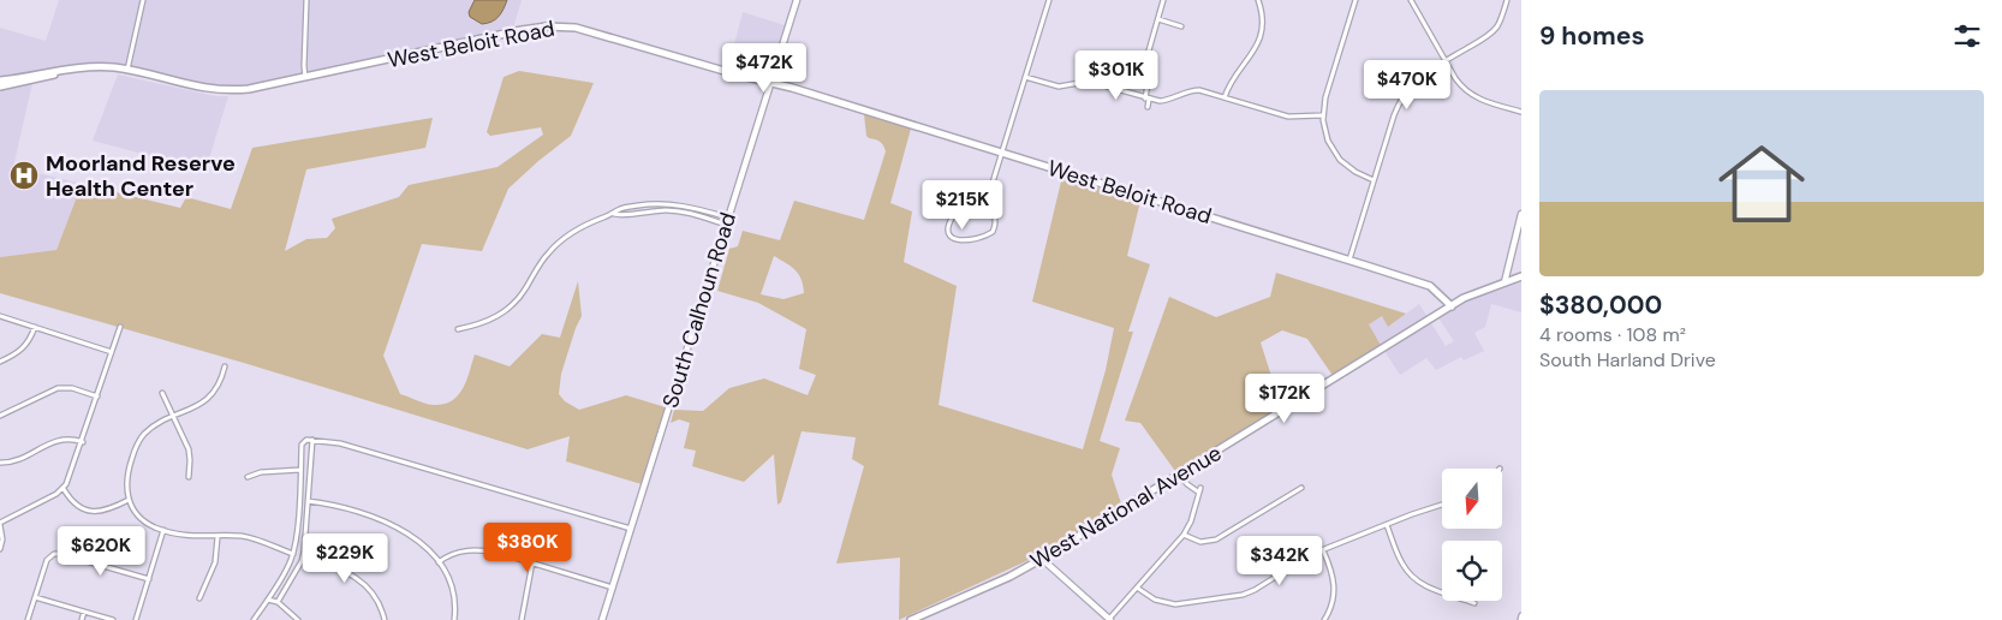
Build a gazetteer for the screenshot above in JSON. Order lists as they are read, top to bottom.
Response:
{
  "streets": {
    "main road": ["West Beloit Road", "West National Avenue"],
    "street": ["South Calhoun Road"]
  },
  "crossings": [
    ["West Beloit Road", "South Calhoun Road"],
    ["West Beloit Road", "West National Avenue"]
  ],
  "places": {
    "hospital": ["Moorland Reserve Health Center"]
  },
  "north": "bottom",
  "page": {
    "heading": "9 homes",
    "price": [
      "$472K",
      "$301K",
      "$470K",
      "$215K",
      "$172K",
      "$380K",
      "$620K",
      "$229K",
      "$342K"
    ],
    "list": [
      {
        "name": "$380,000",
        "note": "4 rooms · 108 m² · South Harland Drive"
      }
    ]
  }
}
